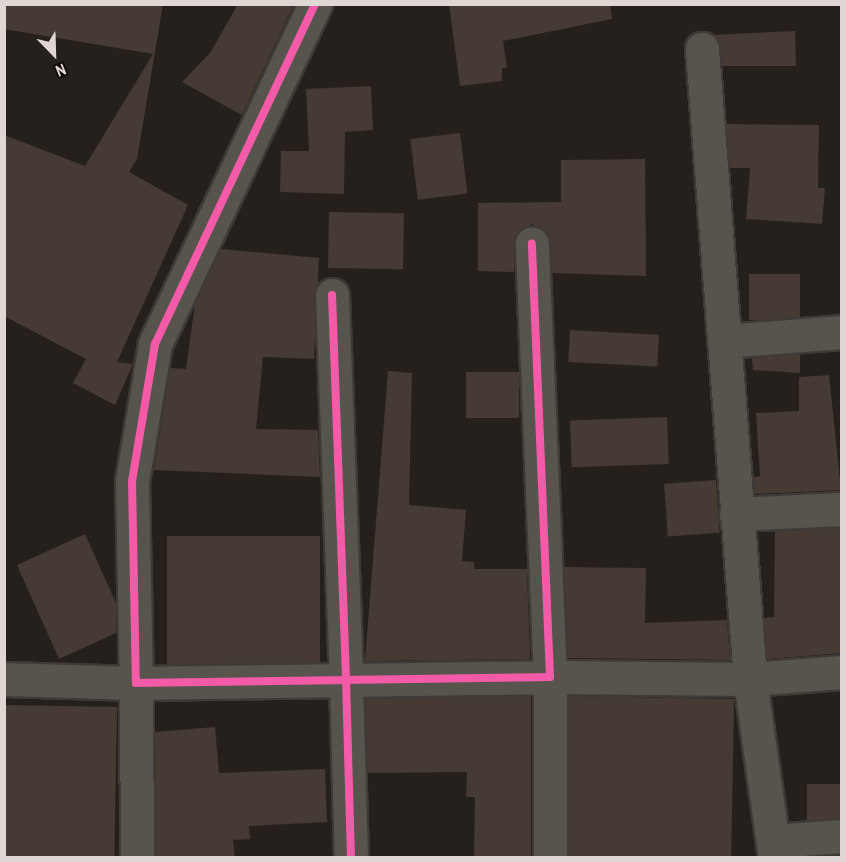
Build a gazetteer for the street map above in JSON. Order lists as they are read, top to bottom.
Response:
{
  "north": "bottom right"
}
